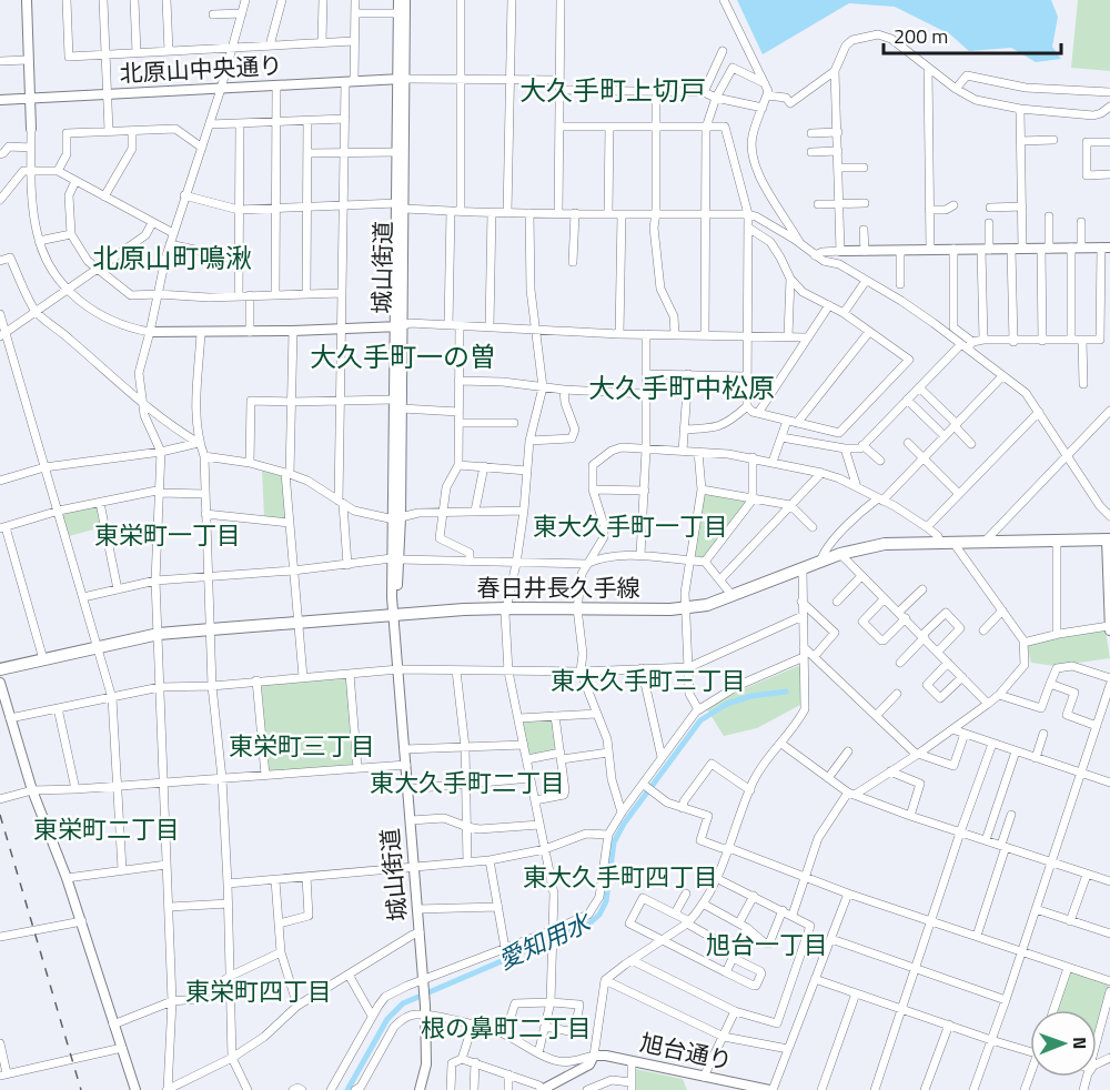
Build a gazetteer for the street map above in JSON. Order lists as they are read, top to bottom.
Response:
{
  "streets": {
    "main road": ["春日井長久手線"],
    "street": ["北原山中央通り", "城山街道", "旭台通り"]
  },
  "crossings": [
    ["北原山中央通り", "城山街道"],
    ["城山街道", "春日井長久手線"]
  ],
  "districts": [
    "大久手町上切戸",
    "北原山町鳴湫",
    "大久手町一の曽",
    "大久手町中松原",
    "東大久手町一丁目",
    "東栄町一丁目",
    "東大久手町三丁目",
    "東栄町三丁目",
    "東大久手町二丁目",
    "東栄町二丁目",
    "東大久手町四丁目",
    "旭台一丁目",
    "東栄町四丁目",
    "根の鼻町二丁目"
  ],
  "water": ["愛知用水"],
  "scale_bar": "200 m",
  "north": "right"
}
